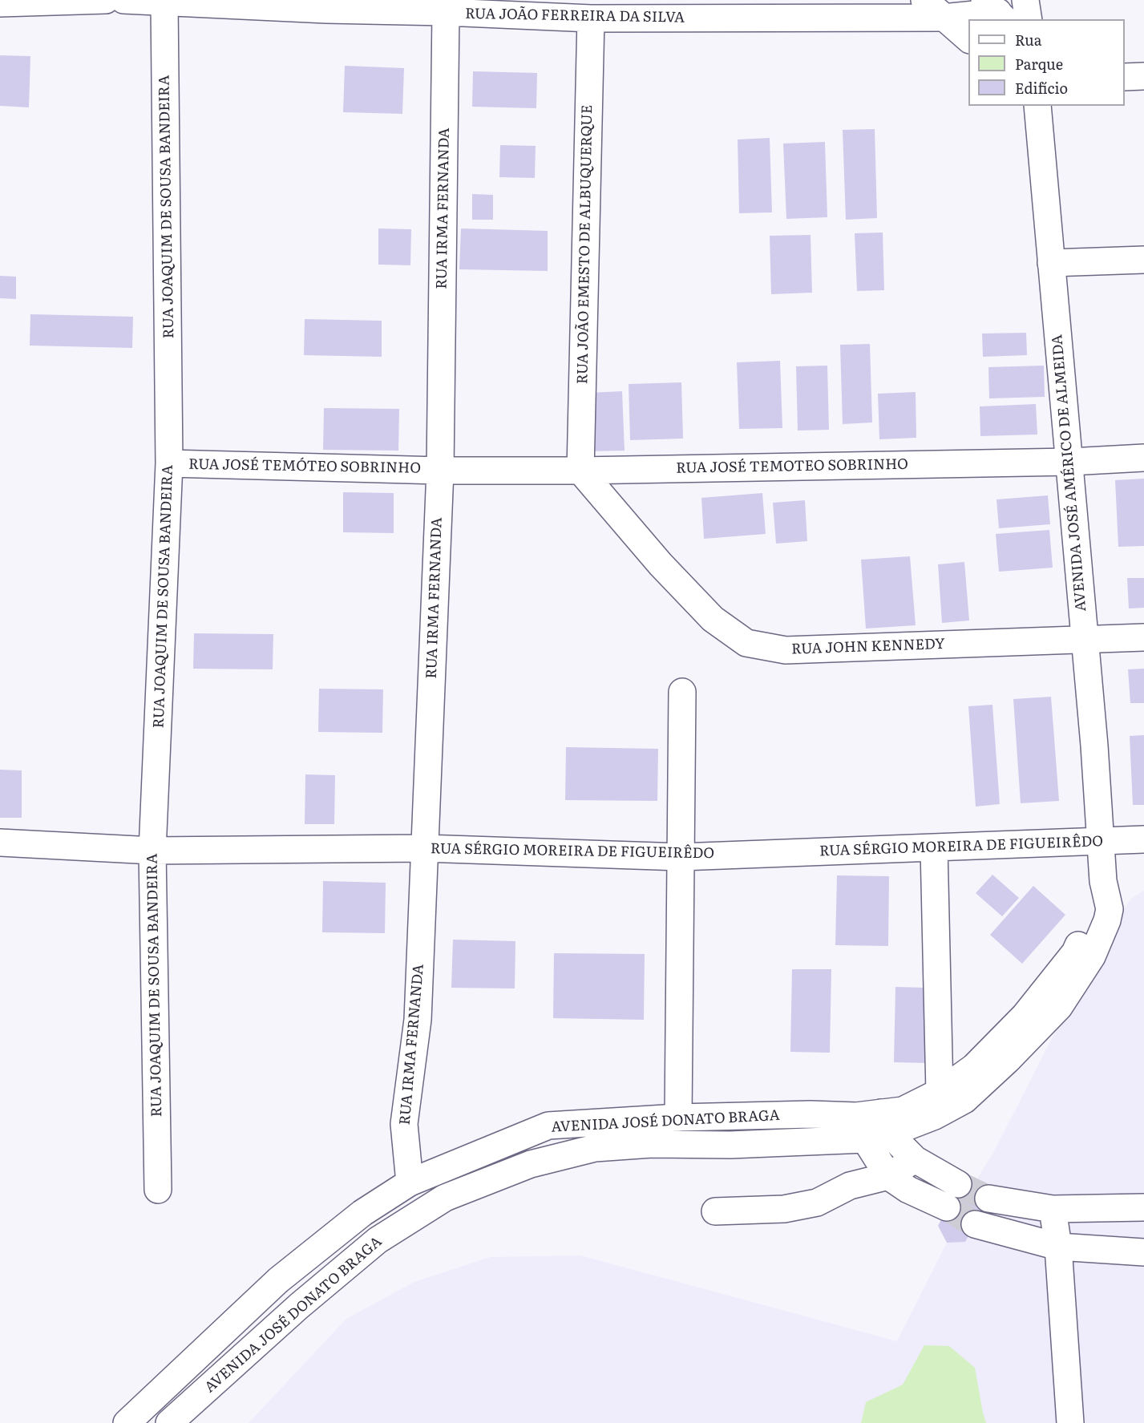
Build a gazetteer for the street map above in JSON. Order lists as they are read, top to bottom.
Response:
{
  "streets": {
    "street": [
      "RUA JOÃO FERREIRA DA SILVA",
      "RUA JOAQUIM DE SOUSA BANDEIRA",
      "RUA IRMA FERNANDA",
      "RUA JOÃO EMESTO DE ALBUQUERQUE",
      "RUA JOSÉ TEMÓTEO SOBRINHO",
      "RUA JOSÉ TEMOTEO SOBRINHO",
      "AVENIDA JOSÉ AMÉRICO DE ALMEIDA",
      "RUA JOHN KENNEDY",
      "RUA SÉRGIO MOREIRA DE FIGUEIRÊDO",
      "AVENIDA JOSÉ DONATO BRAGA"
    ]
  },
  "crossings": [
    ["RUA JOÃO FERREIRA DA SILVA", "RUA JOAQUIM DE SOUSA BANDEIRA"],
    ["RUA JOÃO FERREIRA DA SILVA", "RUA IRMA FERNANDA"],
    ["RUA JOÃO FERREIRA DA SILVA", "RUA JOÃO EMESTO DE ALBUQUERQUE"],
    ["RUA JOAQUIM DE SOUSA BANDEIRA", "RUA JOSÉ TEMÓTEO SOBRINHO"],
    ["RUA JOAQUIM DE SOUSA BANDEIRA", "RUA SÉRGIO MOREIRA DE FIGUEIRÊDO"],
    ["RUA IRMA FERNANDA", "RUA JOSÉ TEMÓTEO SOBRINHO"],
    ["RUA IRMA FERNANDA", "RUA JOSÉ TEMOTEO SOBRINHO"],
    ["RUA IRMA FERNANDA", "RUA SÉRGIO MOREIRA DE FIGUEIRÊDO"],
    ["RUA IRMA FERNANDA", "AVENIDA JOSÉ DONATO BRAGA"],
    ["RUA JOÃO EMESTO DE ALBUQUERQUE", "RUA JOSÉ TEMOTEO SOBRINHO"],
    ["RUA JOÃO EMESTO DE ALBUQUERQUE", "RUA JOHN KENNEDY"],
    ["RUA JOSÉ TEMÓTEO SOBRINHO", "RUA JOSÉ TEMOTEO SOBRINHO"],
    ["RUA JOSÉ TEMOTEO SOBRINHO", "AVENIDA JOSÉ AMÉRICO DE ALMEIDA"],
    ["RUA JOSÉ TEMOTEO SOBRINHO", "RUA JOHN KENNEDY"],
    ["AVENIDA JOSÉ AMÉRICO DE ALMEIDA", "RUA JOHN KENNEDY"],
    ["AVENIDA JOSÉ AMÉRICO DE ALMEIDA", "RUA SÉRGIO MOREIRA DE FIGUEIRÊDO"],
    ["AVENIDA JOSÉ AMÉRICO DE ALMEIDA", "AVENIDA JOSÉ DONATO BRAGA"],
    ["RUA SÉRGIO MOREIRA DE FIGUEIRÊDO", "AVENIDA JOSÉ DONATO BRAGA"]
  ],
  "legend": ["Rua", "Parque", "Edifício"]
}
